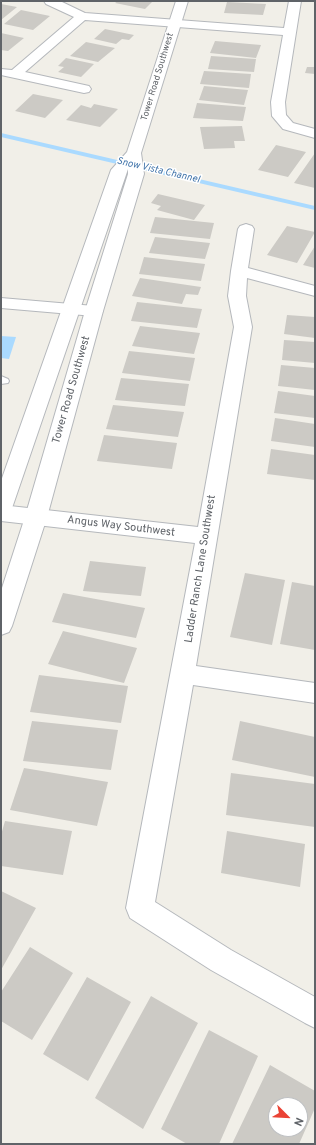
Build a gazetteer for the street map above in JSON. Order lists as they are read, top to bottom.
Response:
{
  "streets": {
    "street": ["Tower Road Southwest", "Angus Way Southwest", "Ladder Ranch Lane Southwest"]
  },
  "crossings": [
    ["Tower Road Southwest", "Angus Way Southwest"],
    ["Angus Way Southwest", "Ladder Ranch Lane Southwest"]
  ],
  "water": ["Snow Vista Channel"],
  "north": "bottom right"
}
